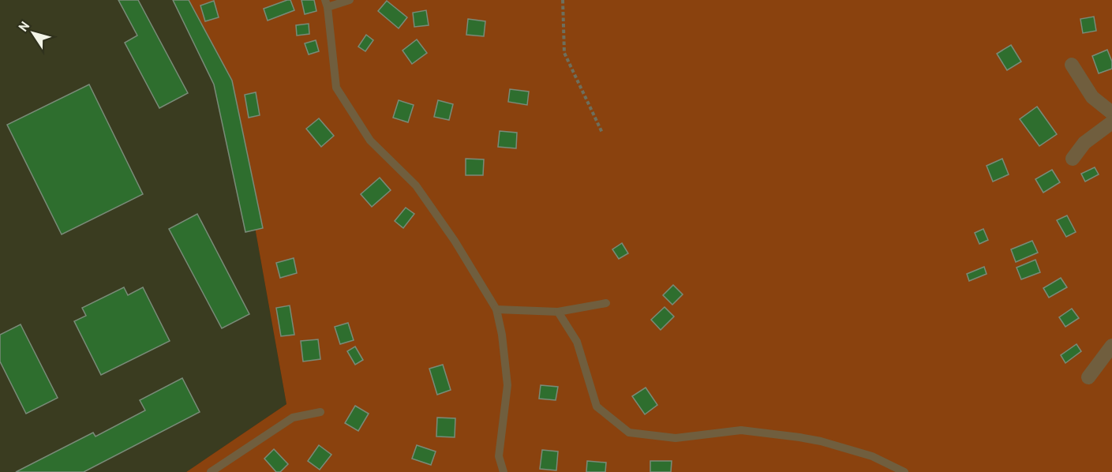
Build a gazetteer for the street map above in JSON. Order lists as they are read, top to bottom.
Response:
{
  "north": "top left"
}
